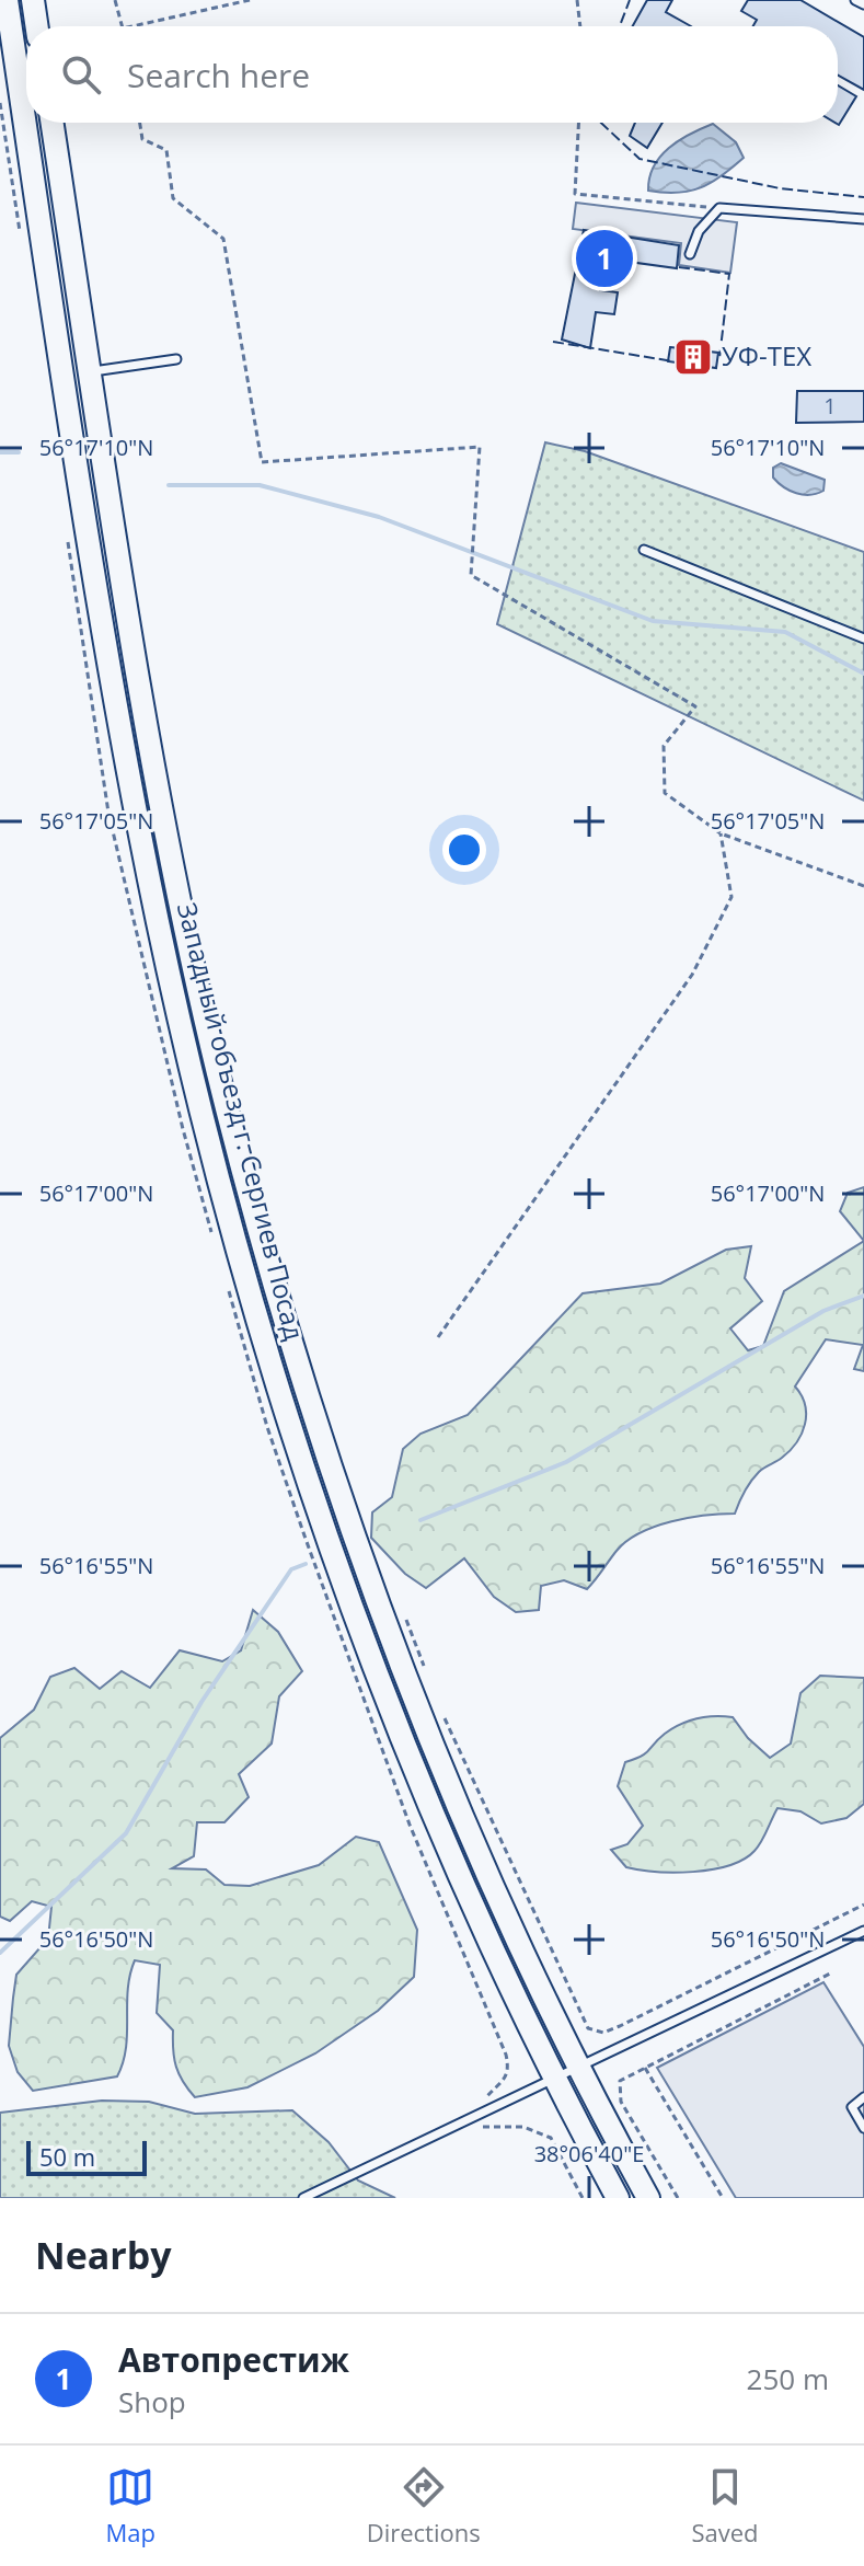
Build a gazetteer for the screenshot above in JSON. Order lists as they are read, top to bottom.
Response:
{
  "streets": {
    "main road": ["Западный объезд г. Сергиев Посад"]
  },
  "places": {
    "building": ["УФ-ТЕХ"]
  },
  "house_numbers": ["1"],
  "scale_bar": "50 m",
  "page": {
    "search": "Search here",
    "pins": "1",
    "scale": "50 m",
    "heading": "Nearby",
    "list": [
      {
        "mark": "1",
        "name": "Автопрестиж",
        "note": "Shop",
        "value": "250 m"
      }
    ],
    "nav": ["Map", "Directions", "Saved"]
  },
  "coordinates": [
    "56°17'10\"N",
    "56°17'05\"N",
    "56°17'00\"N",
    "56°16'55\"N",
    "56°16'50\"N",
    "38°06'40\"E"
  ]
}
